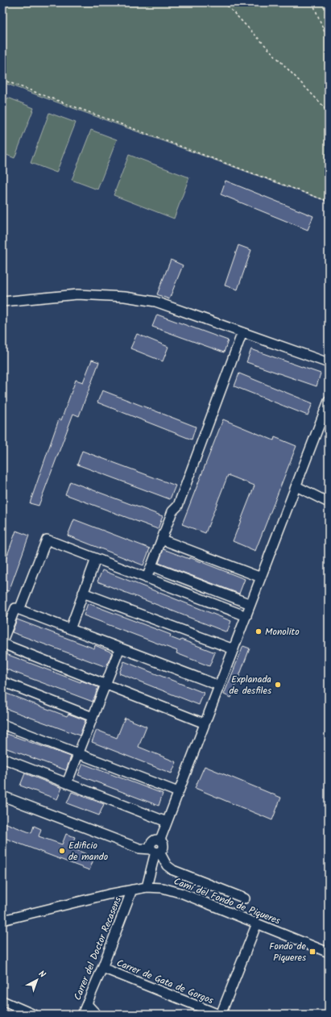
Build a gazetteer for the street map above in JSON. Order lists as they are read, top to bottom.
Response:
{
  "streets": {
    "street": ["Camí del Fondo de Piqueres", "Carrer del Doctor Recasens", "Carrer de Gata de Gorgos"]
  },
  "crossings": [
    ["Camí del Fondo de Piqueres", "Carrer del Doctor Recasens"],
    ["Carrer del Doctor Recasens", "Carrer de Gata de Gorgos"]
  ],
  "places": {
    "other": ["Monolito", "Explanada de desfiles", "Edificio de mando"],
    "transit": ["Fondo de Piqueres"]
  },
  "north": "top right"
}
